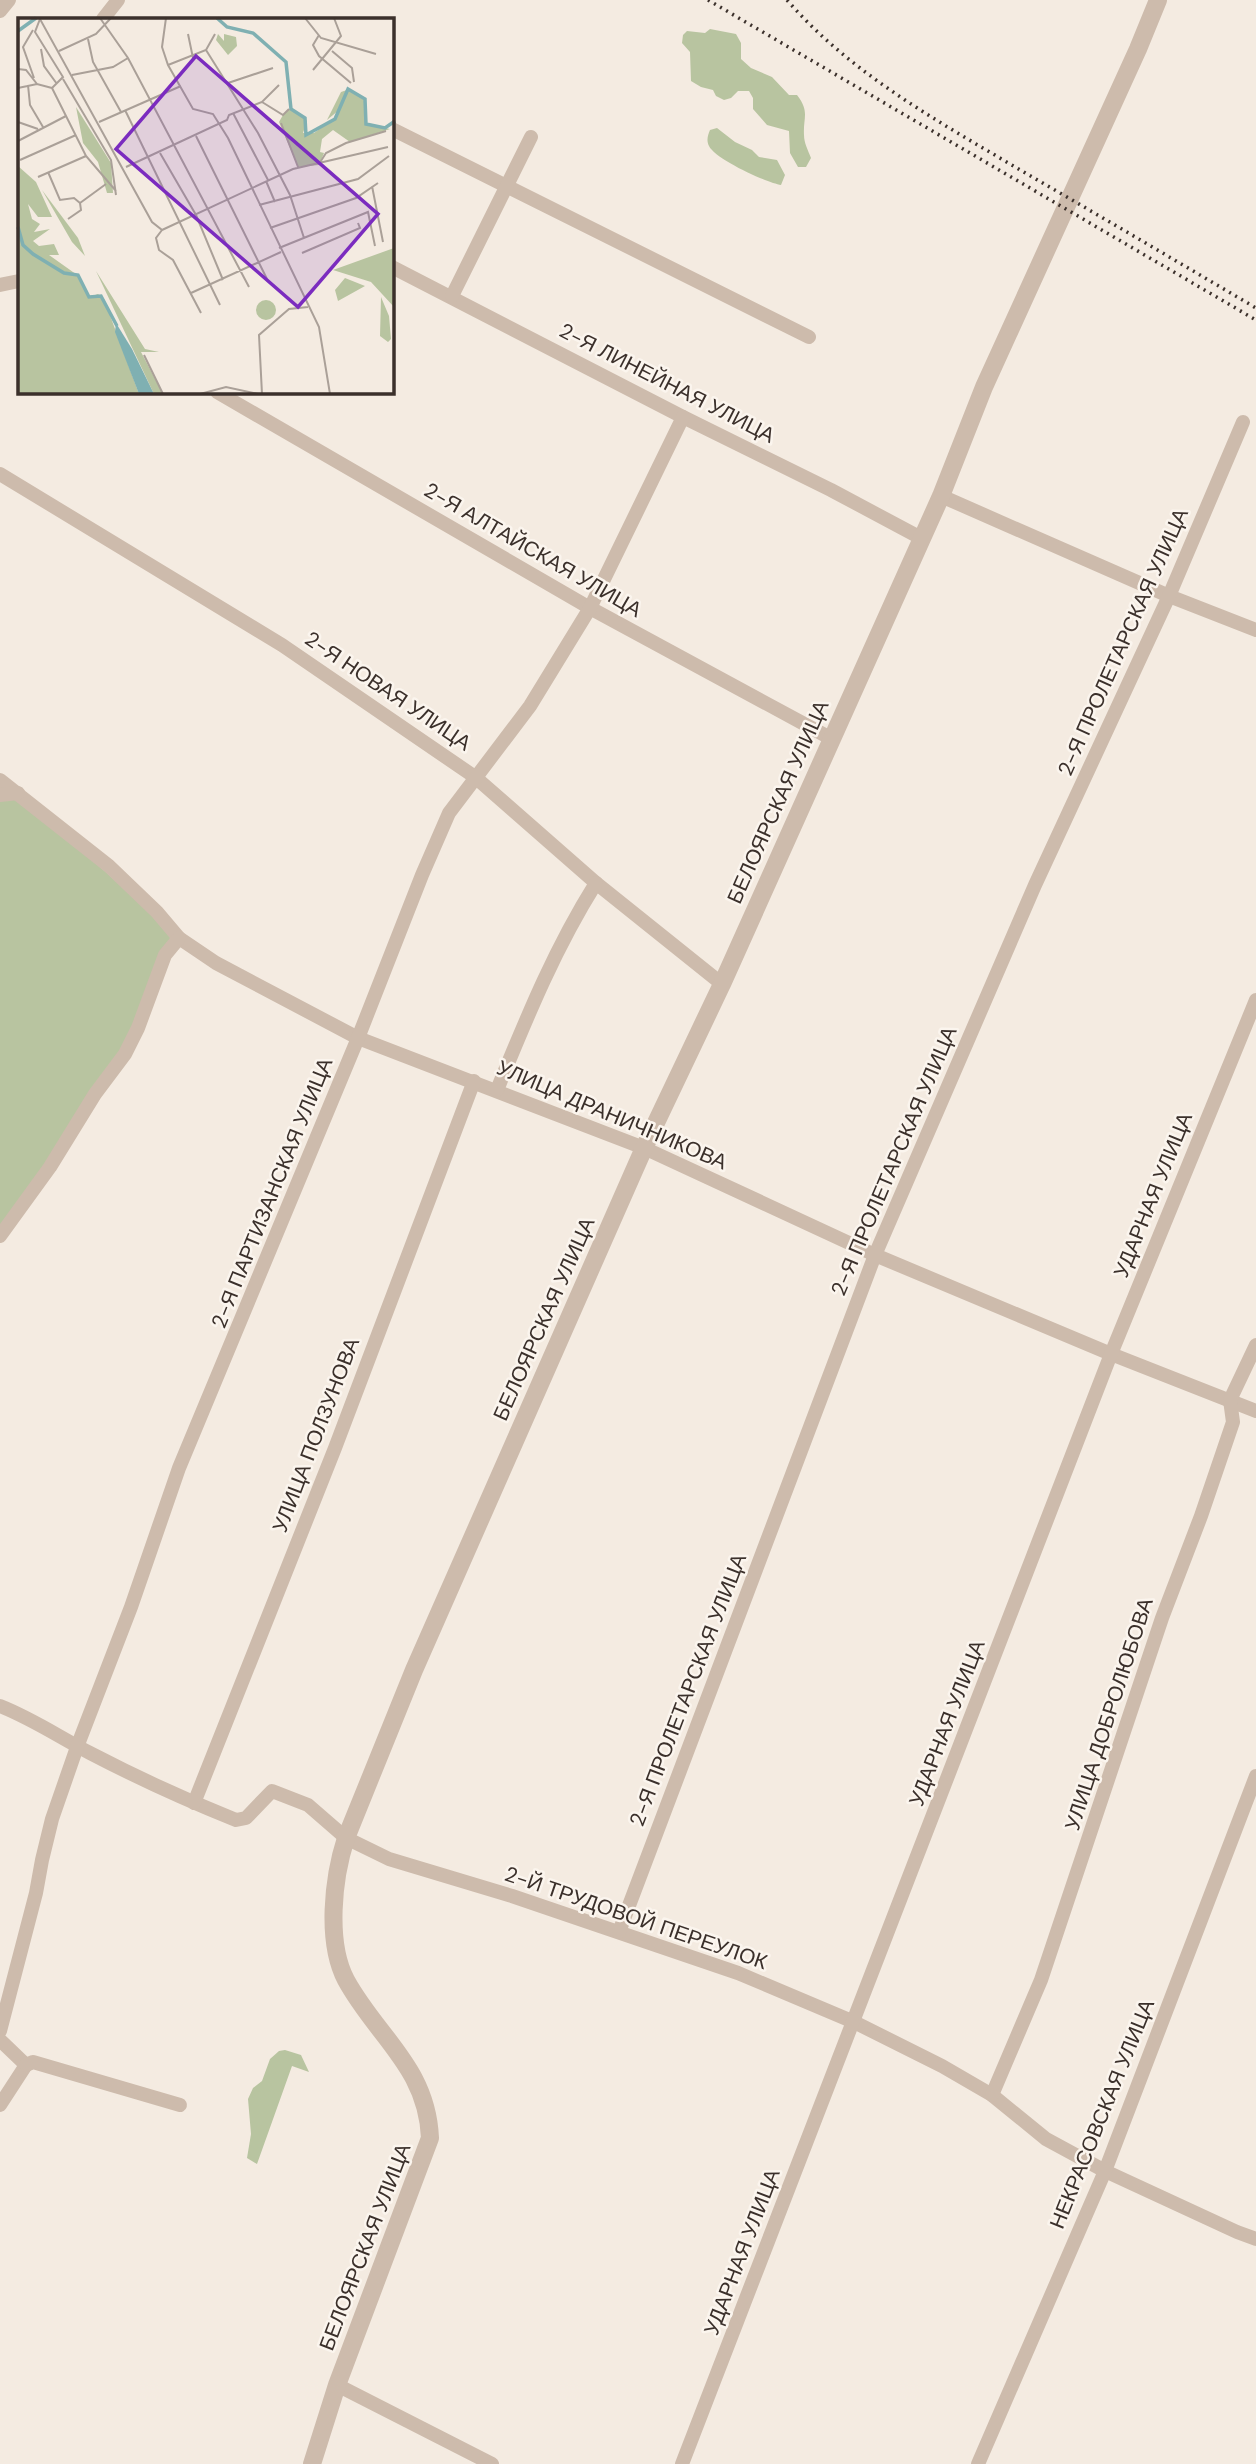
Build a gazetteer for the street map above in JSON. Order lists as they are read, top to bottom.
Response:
{
  "streets": {
    "street": [
      "2-Я ЛИНЕЙНАЯ УЛИЦА",
      "2-Я АЛТАЙСКАЯ УЛИЦА",
      "2-Я ПРОЛЕТАРСКАЯ УЛИЦА",
      "2-Я НОВАЯ УЛИЦА",
      "БЕЛОЯРСКАЯ УЛИЦА",
      "УЛИЦА ДРАНИЧНИКОВА",
      "2-Я ПАРТИЗАНСКАЯ УЛИЦА",
      "УДАРНАЯ УЛИЦА",
      "УЛИЦА ПОЛЗУНОВА",
      "УЛИЦА ДОБРОЛЮБОВА",
      "2-Й ТРУДОВОЙ ПЕРЕУЛОК",
      "НЕКРАСОВСКАЯ УЛИЦА"
    ]
  },
  "crossings": [
    ["2-Я ЛИНЕЙНАЯ УЛИЦА", "БЕЛОЯРСКАЯ УЛИЦА"],
    ["2-Я ЛИНЕЙНАЯ УЛИЦА", "2-Я ПАРТИЗАНСКАЯ УЛИЦА"],
    ["2-Я АЛТАЙСКАЯ УЛИЦА", "БЕЛОЯРСКАЯ УЛИЦА"],
    ["2-Я АЛТАЙСКАЯ УЛИЦА", "2-Я ПАРТИЗАНСКАЯ УЛИЦА"],
    ["2-Я ПРОЛЕТАРСКАЯ УЛИЦА", "УЛИЦА ДРАНИЧНИКОВА"],
    ["2-Я ПРОЛЕТАРСКАЯ УЛИЦА", "2-Й ТРУДОВОЙ ПЕРЕУЛОК"],
    ["2-Я НОВАЯ УЛИЦА", "БЕЛОЯРСКАЯ УЛИЦА"],
    ["2-Я НОВАЯ УЛИЦА", "2-Я ПАРТИЗАНСКАЯ УЛИЦА"],
    ["БЕЛОЯРСКАЯ УЛИЦА", "УЛИЦА ДРАНИЧНИКОВА"],
    ["БЕЛОЯРСКАЯ УЛИЦА", "2-Й ТРУДОВОЙ ПЕРЕУЛОК"],
    ["УЛИЦА ДРАНИЧНИКОВА", "2-Я ПАРТИЗАНСКАЯ УЛИЦА"],
    ["УЛИЦА ДРАНИЧНИКОВА", "УДАРНАЯ УЛИЦА"],
    ["УЛИЦА ДРАНИЧНИКОВА", "УЛИЦА ПОЛЗУНОВА"],
    ["УЛИЦА ДРАНИЧНИКОВА", "УЛИЦА ДОБРОЛЮБОВА"],
    ["2-Я ПАРТИЗАНСКАЯ УЛИЦА", "2-Й ТРУДОВОЙ ПЕРЕУЛОК"],
    ["УДАРНАЯ УЛИЦА", "2-Й ТРУДОВОЙ ПЕРЕУЛОК"],
    ["УЛИЦА ПОЛЗУНОВА", "2-Й ТРУДОВОЙ ПЕРЕУЛОК"],
    ["УЛИЦА ДОБРОЛЮБОВА", "2-Й ТРУДОВОЙ ПЕРЕУЛОК"],
    ["2-Й ТРУДОВОЙ ПЕРЕУЛОК", "НЕКРАСОВСКАЯ УЛИЦА"]
  ]
}
